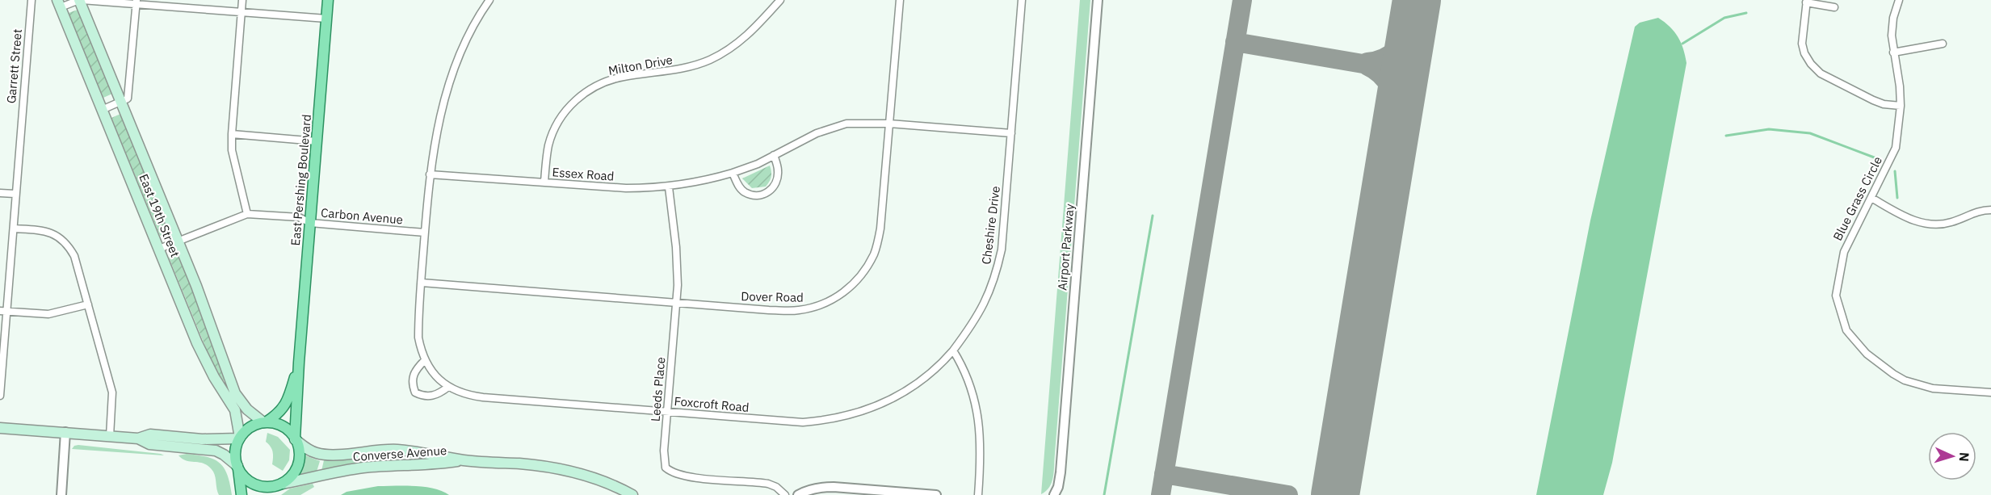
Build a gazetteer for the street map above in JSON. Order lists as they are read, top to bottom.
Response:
{
  "streets": {
    "main road": ["East Pershing Boulevard", "East 19th Street", "Converse Avenue"],
    "street": [
      "Milton Drive",
      "Garrett Street",
      "Essex Road",
      "Blue Grass Circle",
      "Carbon Avenue",
      "Cheshire Drive",
      "Airport Parkway",
      "Dover Road",
      "Leeds Place",
      "Foxcroft Road"
    ]
  },
  "crossings": [
    ["Milton Drive", "Essex Road"],
    ["Essex Road", "Cheshire Drive"],
    ["Essex Road", "Dover Road"],
    ["Essex Road", "Leeds Place"],
    ["Essex Road", "Foxcroft Road"],
    ["East Pershing Boulevard", "East 19th Street"],
    ["East Pershing Boulevard", "Carbon Avenue"],
    ["East Pershing Boulevard", "Converse Avenue"],
    ["East 19th Street", "Carbon Avenue"],
    ["East 19th Street", "Converse Avenue"],
    ["Carbon Avenue", "Foxcroft Road"],
    ["Cheshire Drive", "Foxcroft Road"],
    ["Dover Road", "Leeds Place"],
    ["Dover Road", "Foxcroft Road"],
    ["Leeds Place", "Foxcroft Road"]
  ],
  "north": "right"
}
